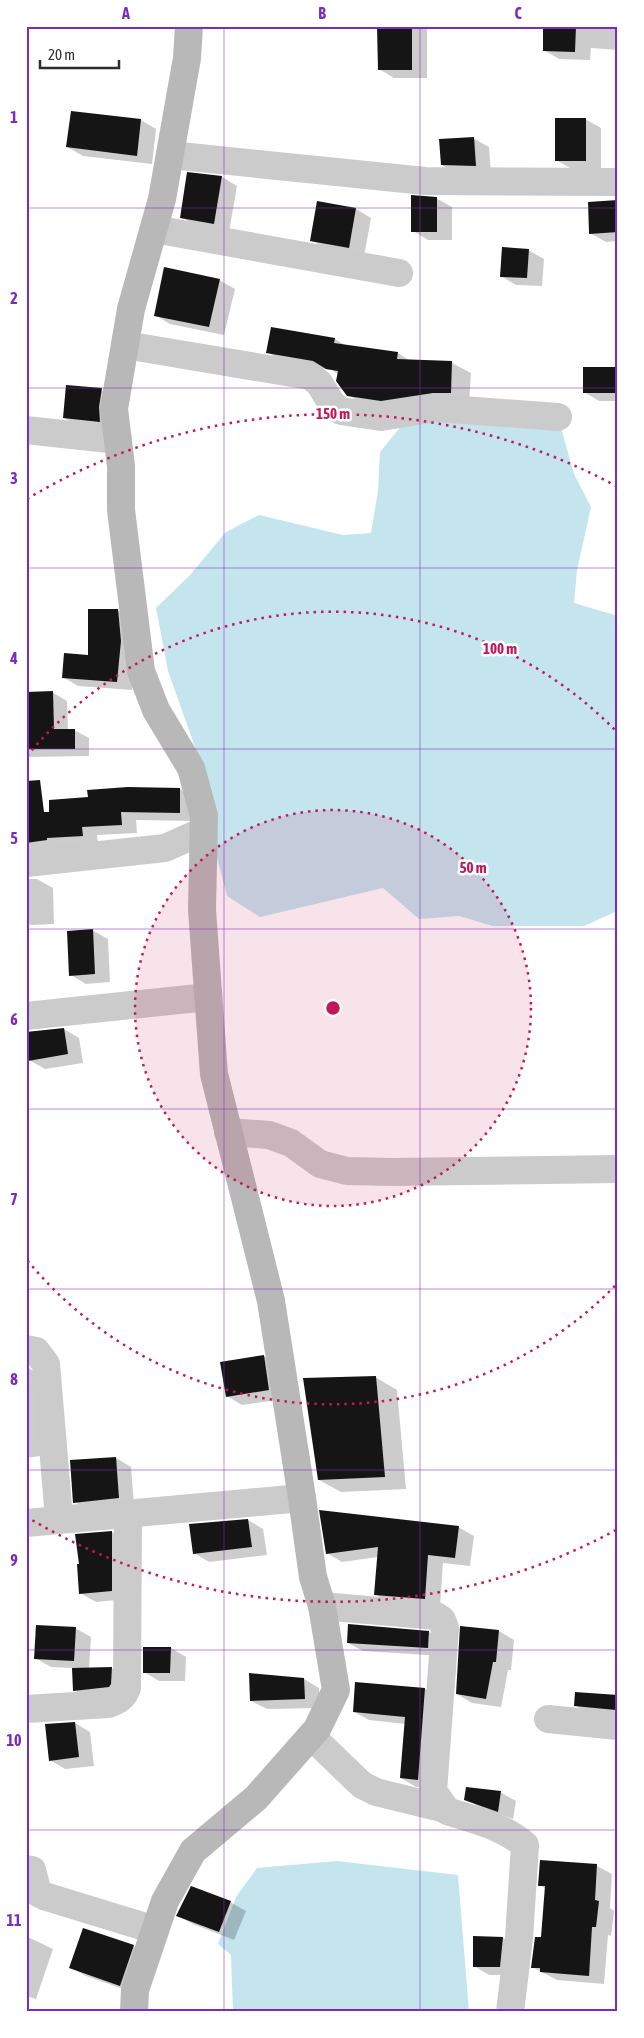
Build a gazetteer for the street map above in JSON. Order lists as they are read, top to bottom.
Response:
{
  "scale_bar": "20 m",
  "grid": {
    "columns": ["A", "B", "C"],
    "rows": [
      "1",
      "2",
      "3",
      "4",
      "5",
      "6",
      "7",
      "8",
      "9",
      "10",
      "11"
    ]
  },
  "rings": ["150 m", "100 m", "50 m"]
}
